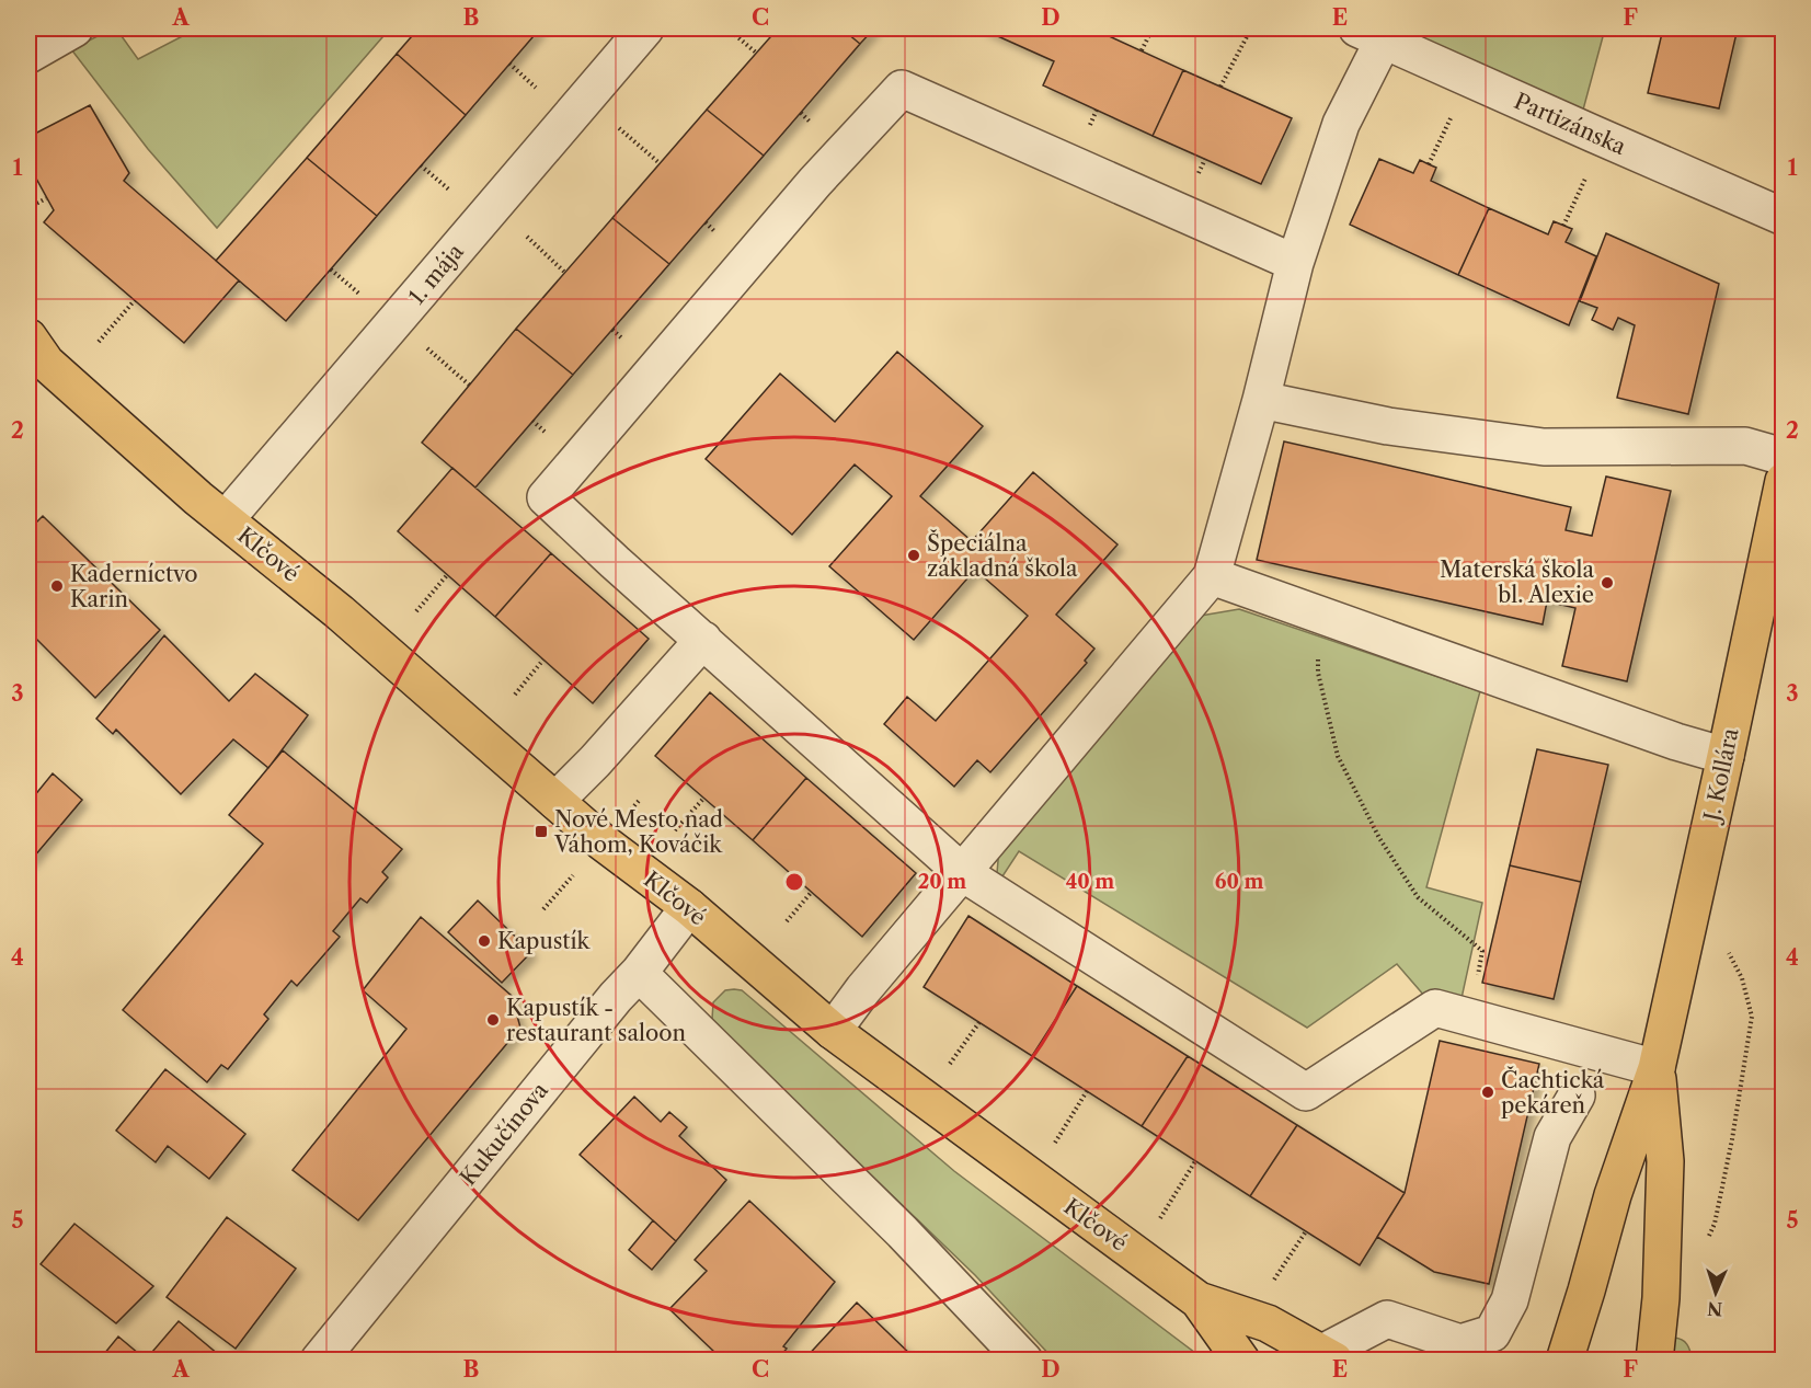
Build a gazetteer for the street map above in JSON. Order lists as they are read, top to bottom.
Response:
{
  "streets": {
    "main road": ["Klčové", "J. Kollára"],
    "street": ["Partizánska", "1. mája", "Kukučínova"]
  },
  "crossings": [
    ["1. mája", "Klčové"],
    ["Klčové", "Kukučínova"]
  ],
  "places": {
    "other": [
      "Špeciálna základná škola",
      "Materská škola bl. Alexie",
      "Kaderníctvo Karin",
      "Kapustík",
      "Kapustík - restaurant saloon",
      "Čachtická pekáreň"
    ],
    "transit": ["Nové Mesto nad Váhom, Kováčik"]
  },
  "north": "bottom",
  "grid": {
    "columns": [
      "A",
      "B",
      "C",
      "D",
      "E",
      "F"
    ],
    "rows": [
      "1",
      "2",
      "3",
      "4",
      "5"
    ]
  },
  "rings": ["20 m", "40 m", "60 m"]
}
